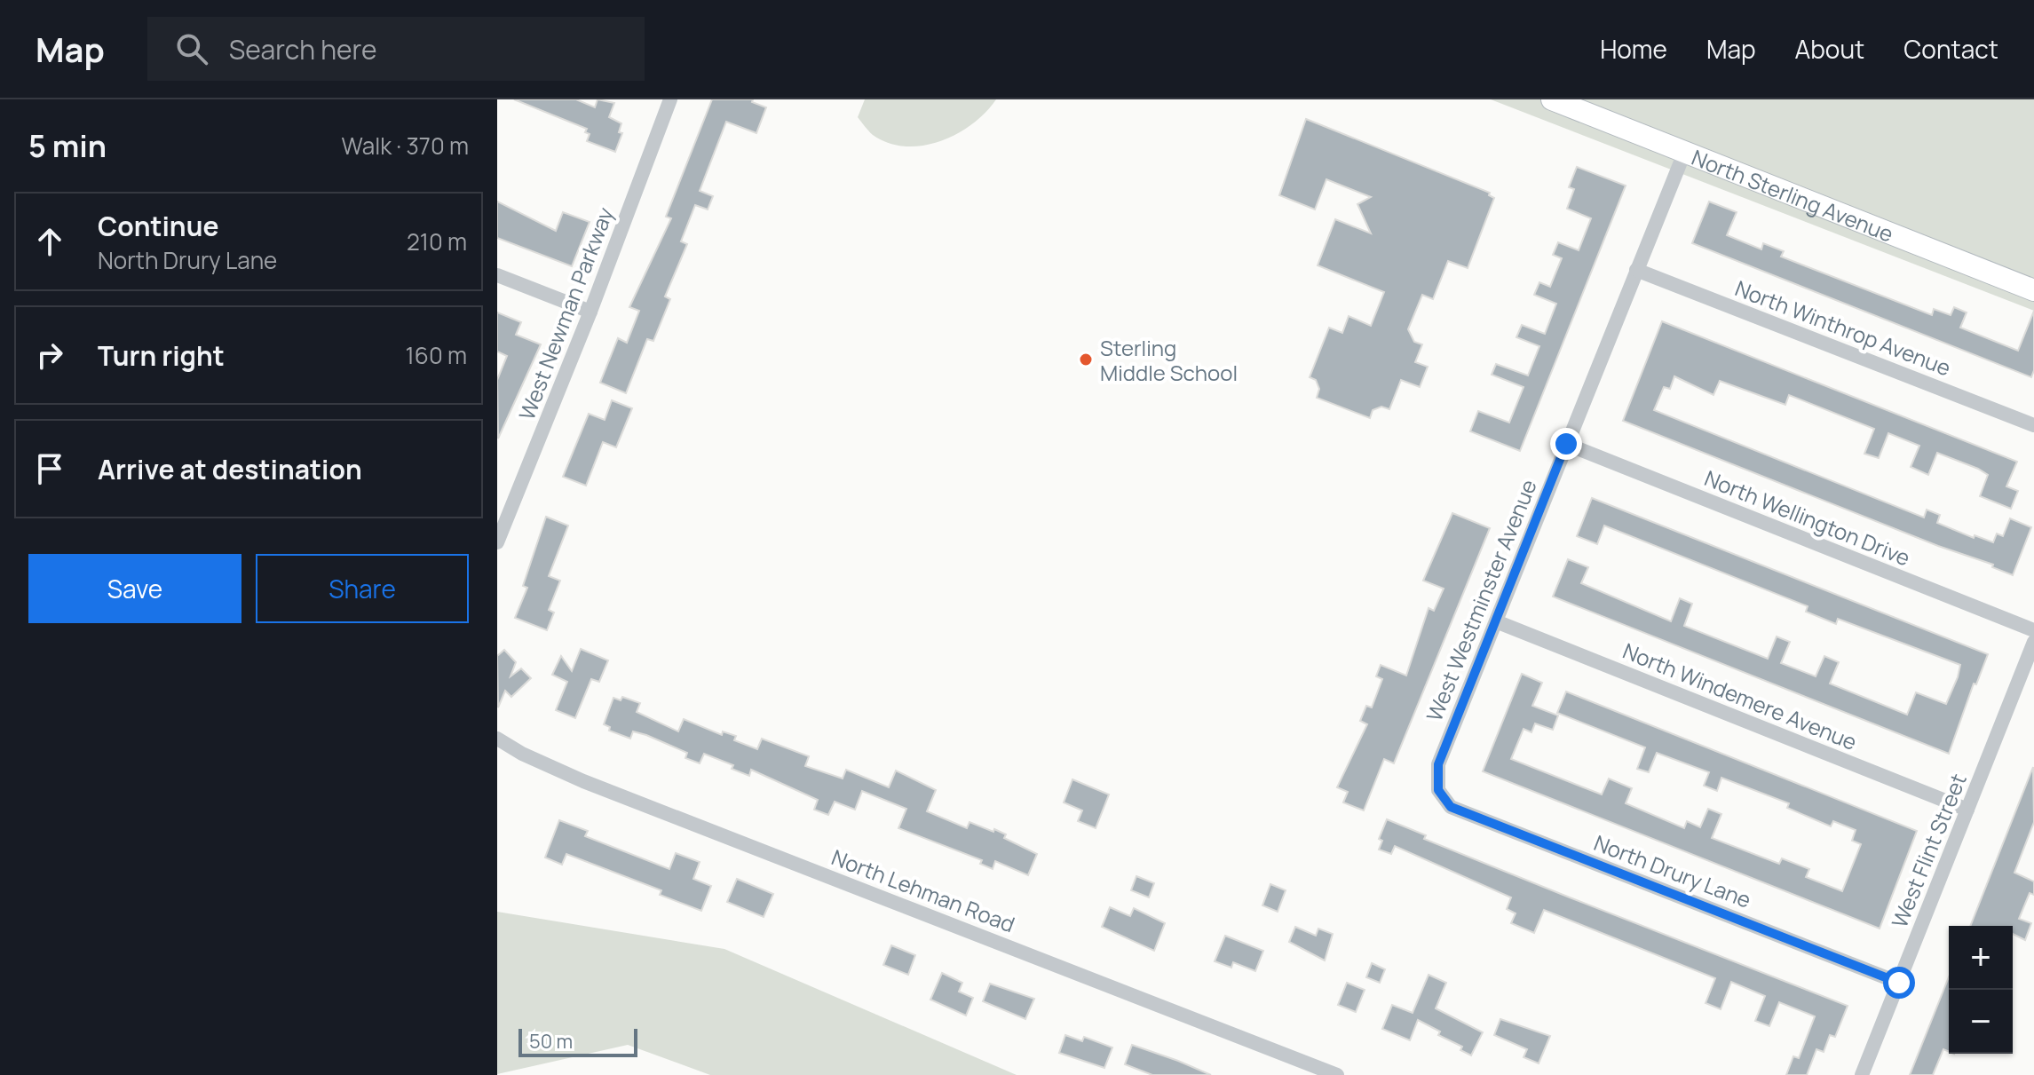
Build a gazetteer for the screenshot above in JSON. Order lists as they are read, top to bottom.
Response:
{
  "streets": {
    "main road": ["North Sterling Avenue"],
    "street": [
      "West Newman Parkway",
      "North Winthrop Avenue",
      "North Wellington Drive",
      "West Westminster Avenue",
      "North Windemere Avenue",
      "West Flint Street",
      "North Drury Lane",
      "North Lehman Road"
    ]
  },
  "crossings": [
    ["North Sterling Avenue", "West Westminster Avenue"],
    ["North Winthrop Avenue", "West Westminster Avenue"],
    ["North Wellington Drive", "West Westminster Avenue"],
    ["West Westminster Avenue", "North Windemere Avenue"],
    ["West Westminster Avenue", "North Drury Lane"],
    ["North Windemere Avenue", "West Flint Street"],
    ["West Flint Street", "North Drury Lane"]
  ],
  "places": ["Sterling Middle School"],
  "scale_bar": "50 m",
  "page": {
    "header": "Map",
    "search": "Search here",
    "nav": [
      "Home",
      "Map",
      "About",
      "Contact"
    ],
    "heading": ["5 min", "Walk · 370 m"],
    "list": [
      ["Continue", "North Drury Lane", "210 m"],
      ["Turn right", "160 m"],
      "Arrive at destination"
    ],
    "buttons": ["Save", "Share"],
    "map_buttons": ["+", "−"],
    "scale": "50 m"
  }
}
